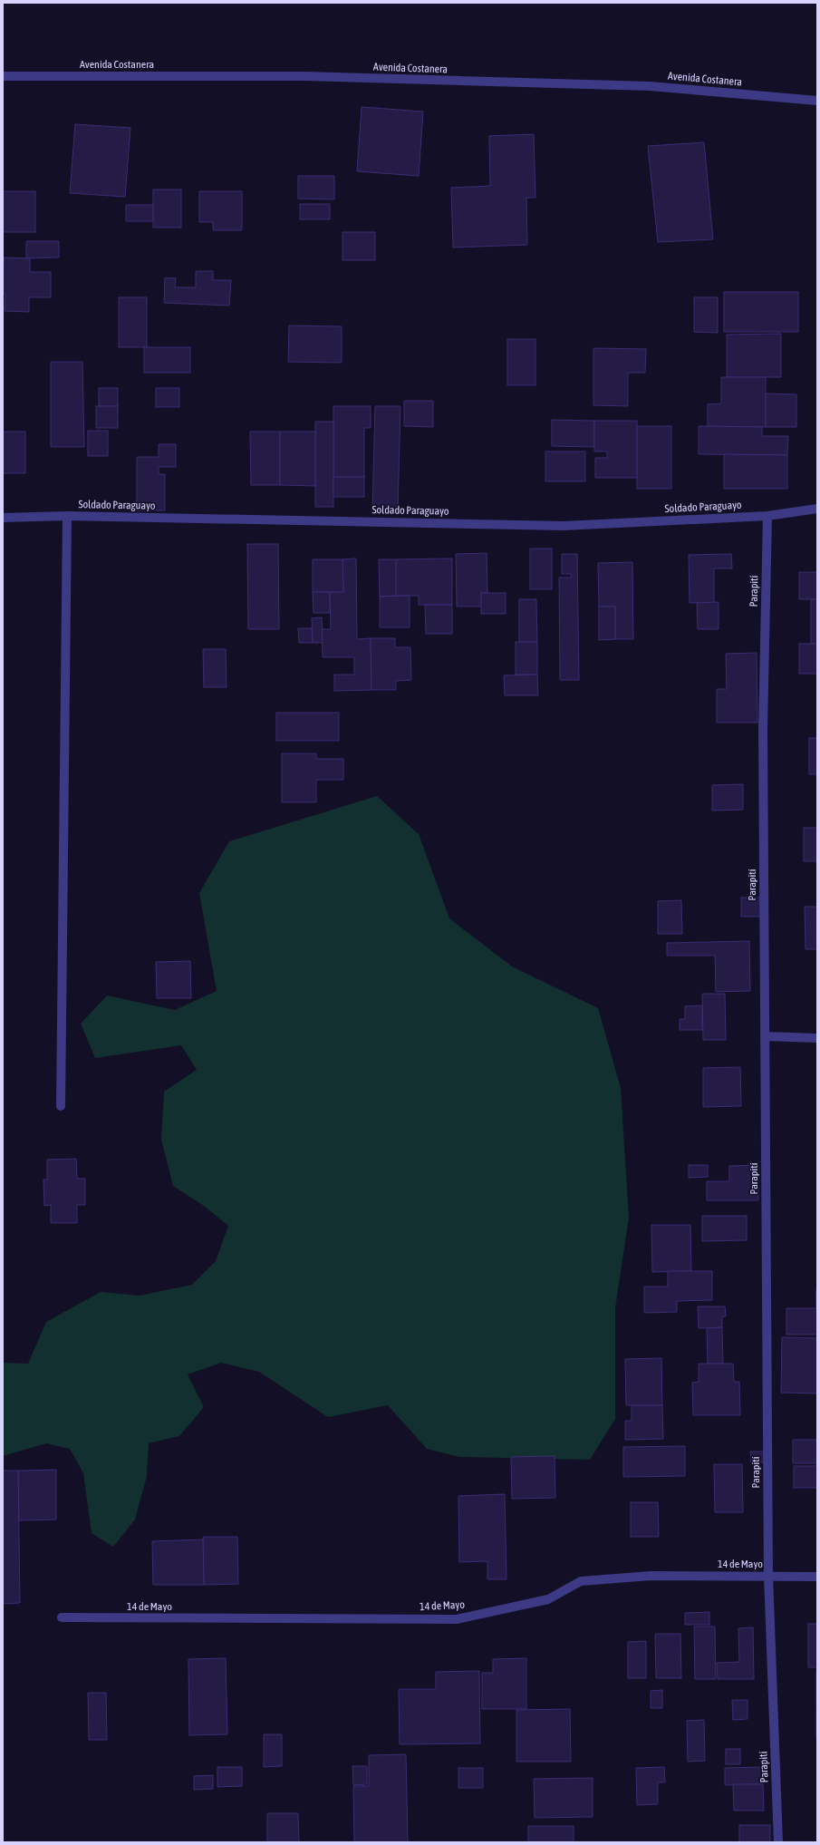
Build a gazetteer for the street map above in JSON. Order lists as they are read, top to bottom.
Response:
{
  "streets": {
    "street": [
      "Avenida Costanera",
      "Soldado Paraguayo",
      "Parapití",
      "14 de Mayo"
    ]
  },
  "crossings": [
    ["Soldado Paraguayo", "Parapití"],
    ["Parapití", "14 de Mayo"]
  ]
}
